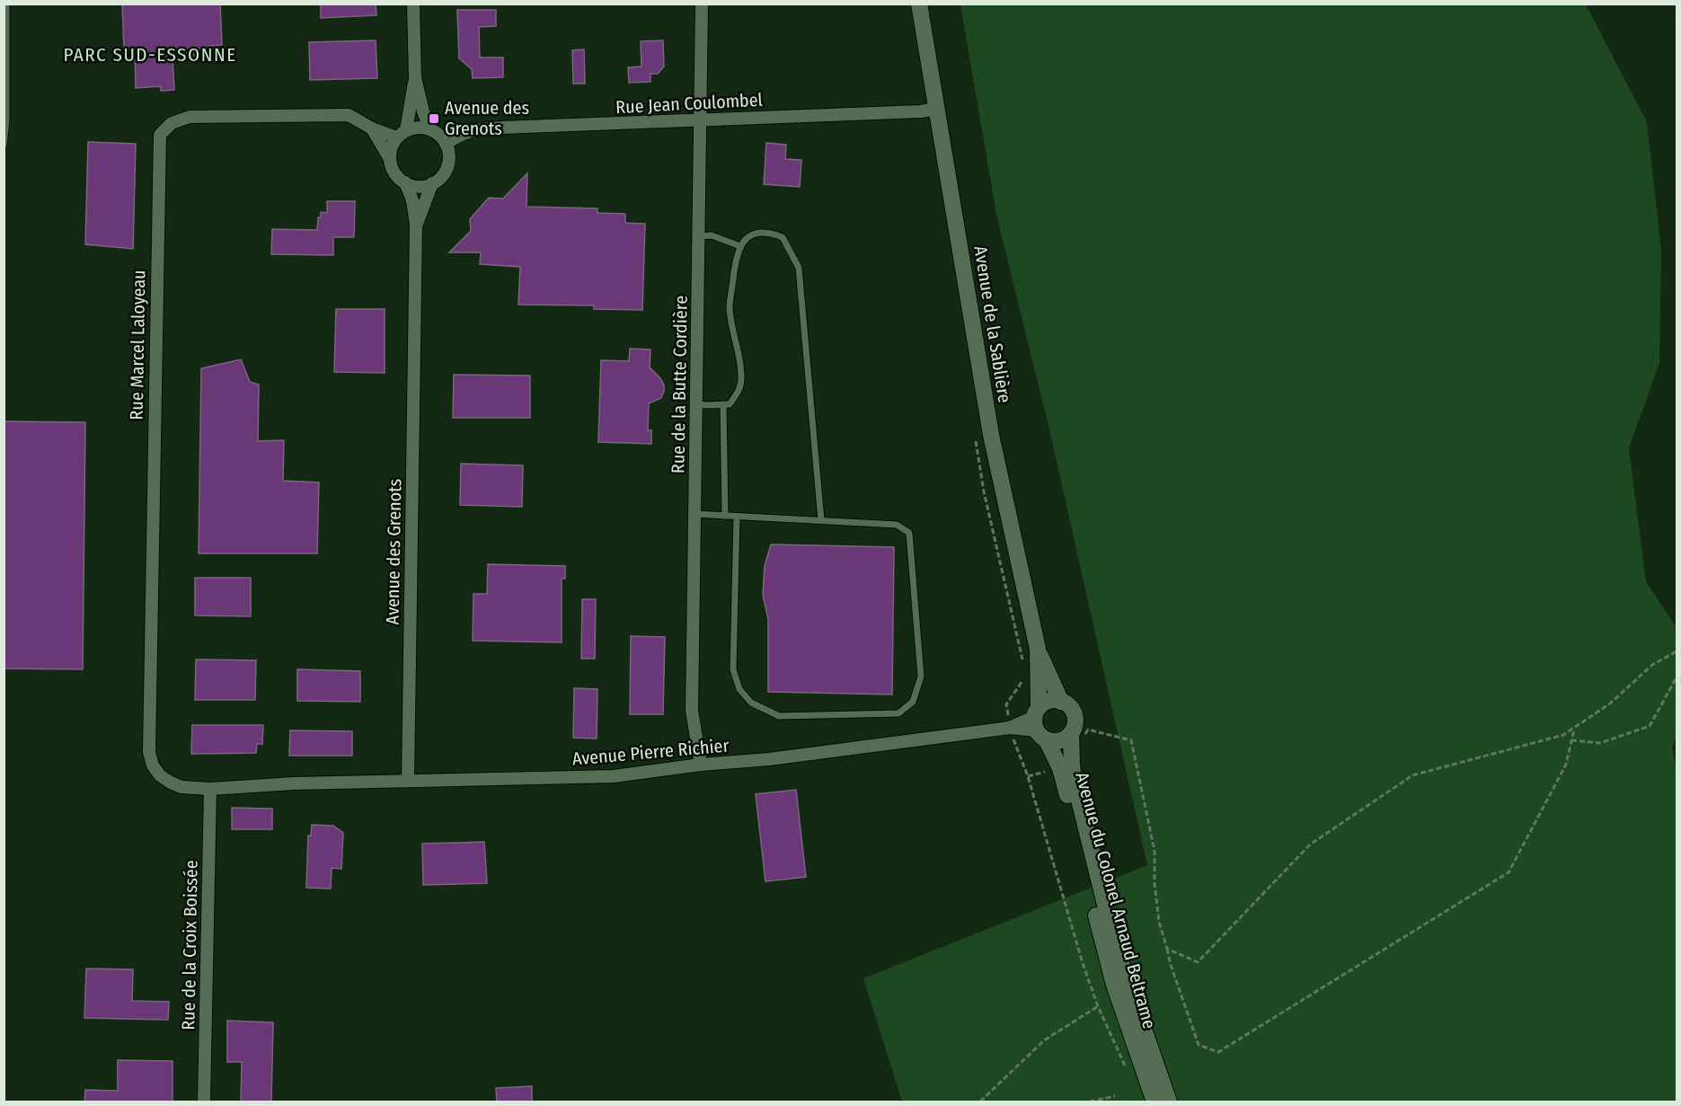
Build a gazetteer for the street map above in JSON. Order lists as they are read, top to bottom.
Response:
{
  "streets": {
    "main road": ["Avenue de la Sablière", "Avenue du Colonel Arnaud Beltrame"],
    "street": [
      "Rue Jean Coulombel",
      "Rue Marcel Laloyeau",
      "Rue de la Butte Cordière",
      "Avenue des Grenots",
      "Avenue Pierre Richier",
      "Rue de la Croix Boissée"
    ]
  },
  "crossings": [
    ["Rue Jean Coulombel", "Avenue de la Sablière"],
    ["Rue Jean Coulombel", "Rue de la Butte Cordière"],
    ["Rue Jean Coulombel", "Avenue des Grenots"],
    ["Avenue de la Sablière", "Avenue Pierre Richier"],
    ["Avenue de la Sablière", "Avenue du Colonel Arnaud Beltrame"],
    ["Rue Marcel Laloyeau", "Avenue Pierre Richier"],
    ["Rue de la Butte Cordière", "Avenue Pierre Richier"],
    ["Avenue des Grenots", "Avenue Pierre Richier"],
    ["Avenue Pierre Richier", "Avenue du Colonel Arnaud Beltrame"],
    ["Avenue Pierre Richier", "Rue de la Croix Boissée"]
  ],
  "districts": ["PARC SUD-ESSONNE"],
  "places": {
    "transit": ["Avenue des Grenots"]
  }
}
